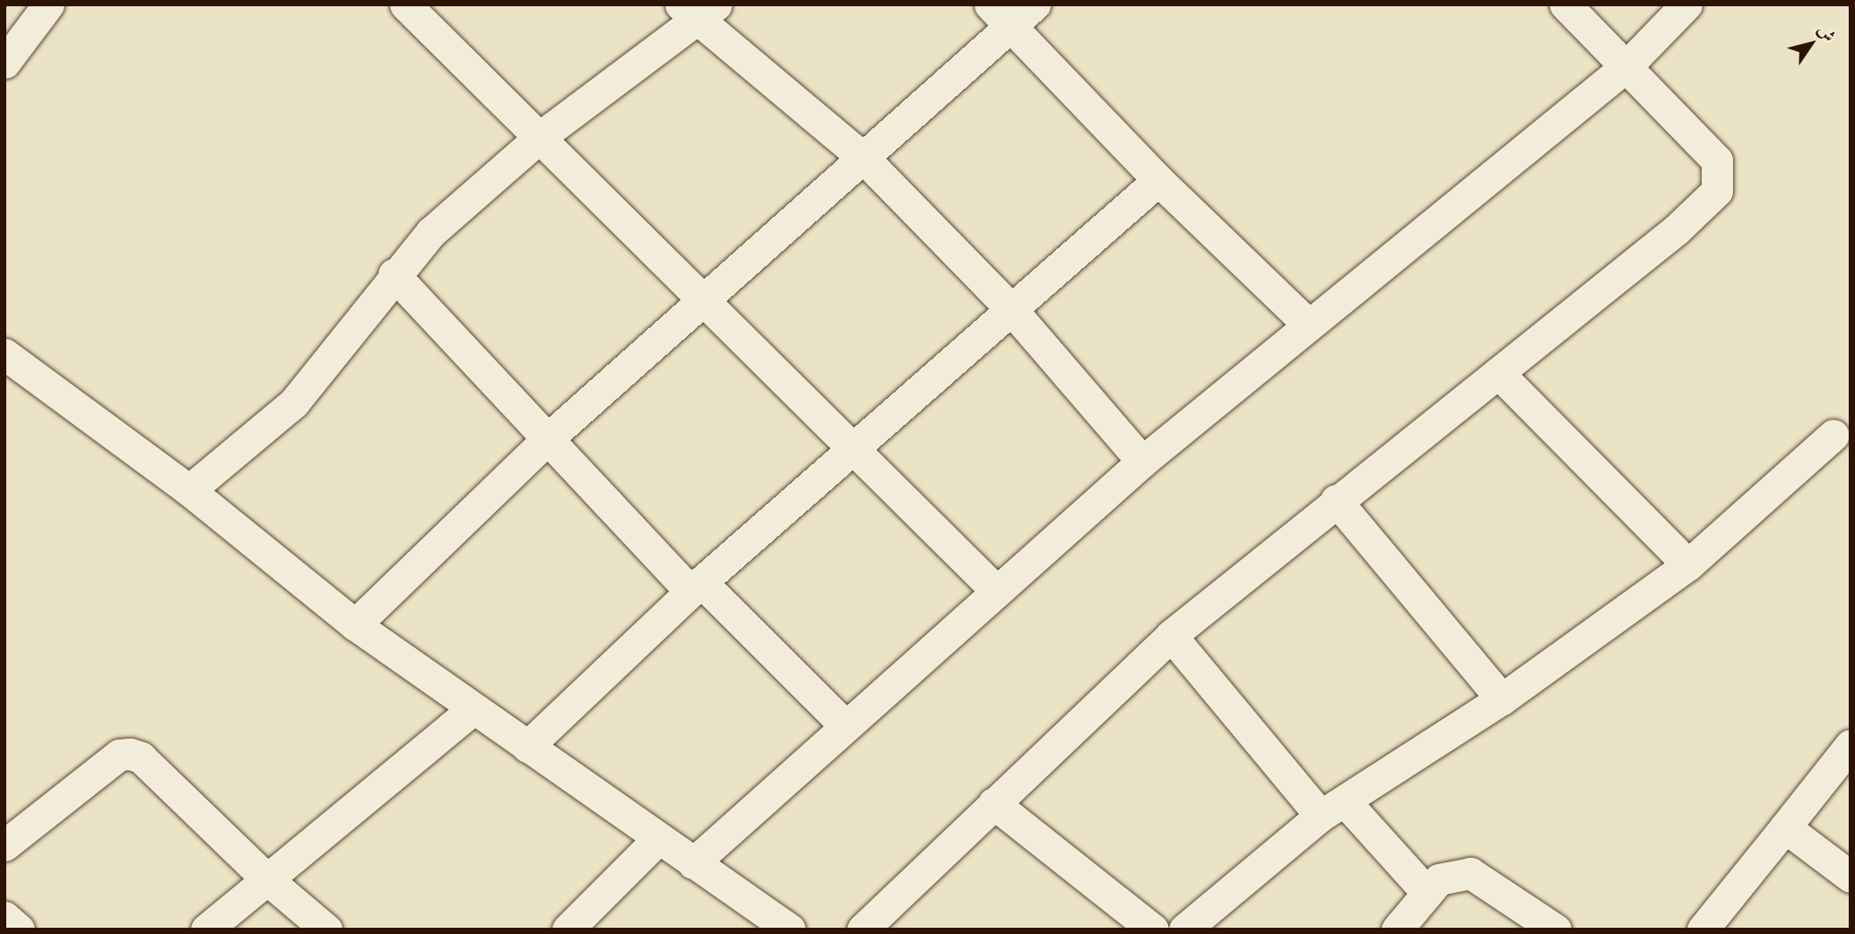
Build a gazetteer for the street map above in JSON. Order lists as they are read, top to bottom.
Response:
{
  "north": "top right"
}
